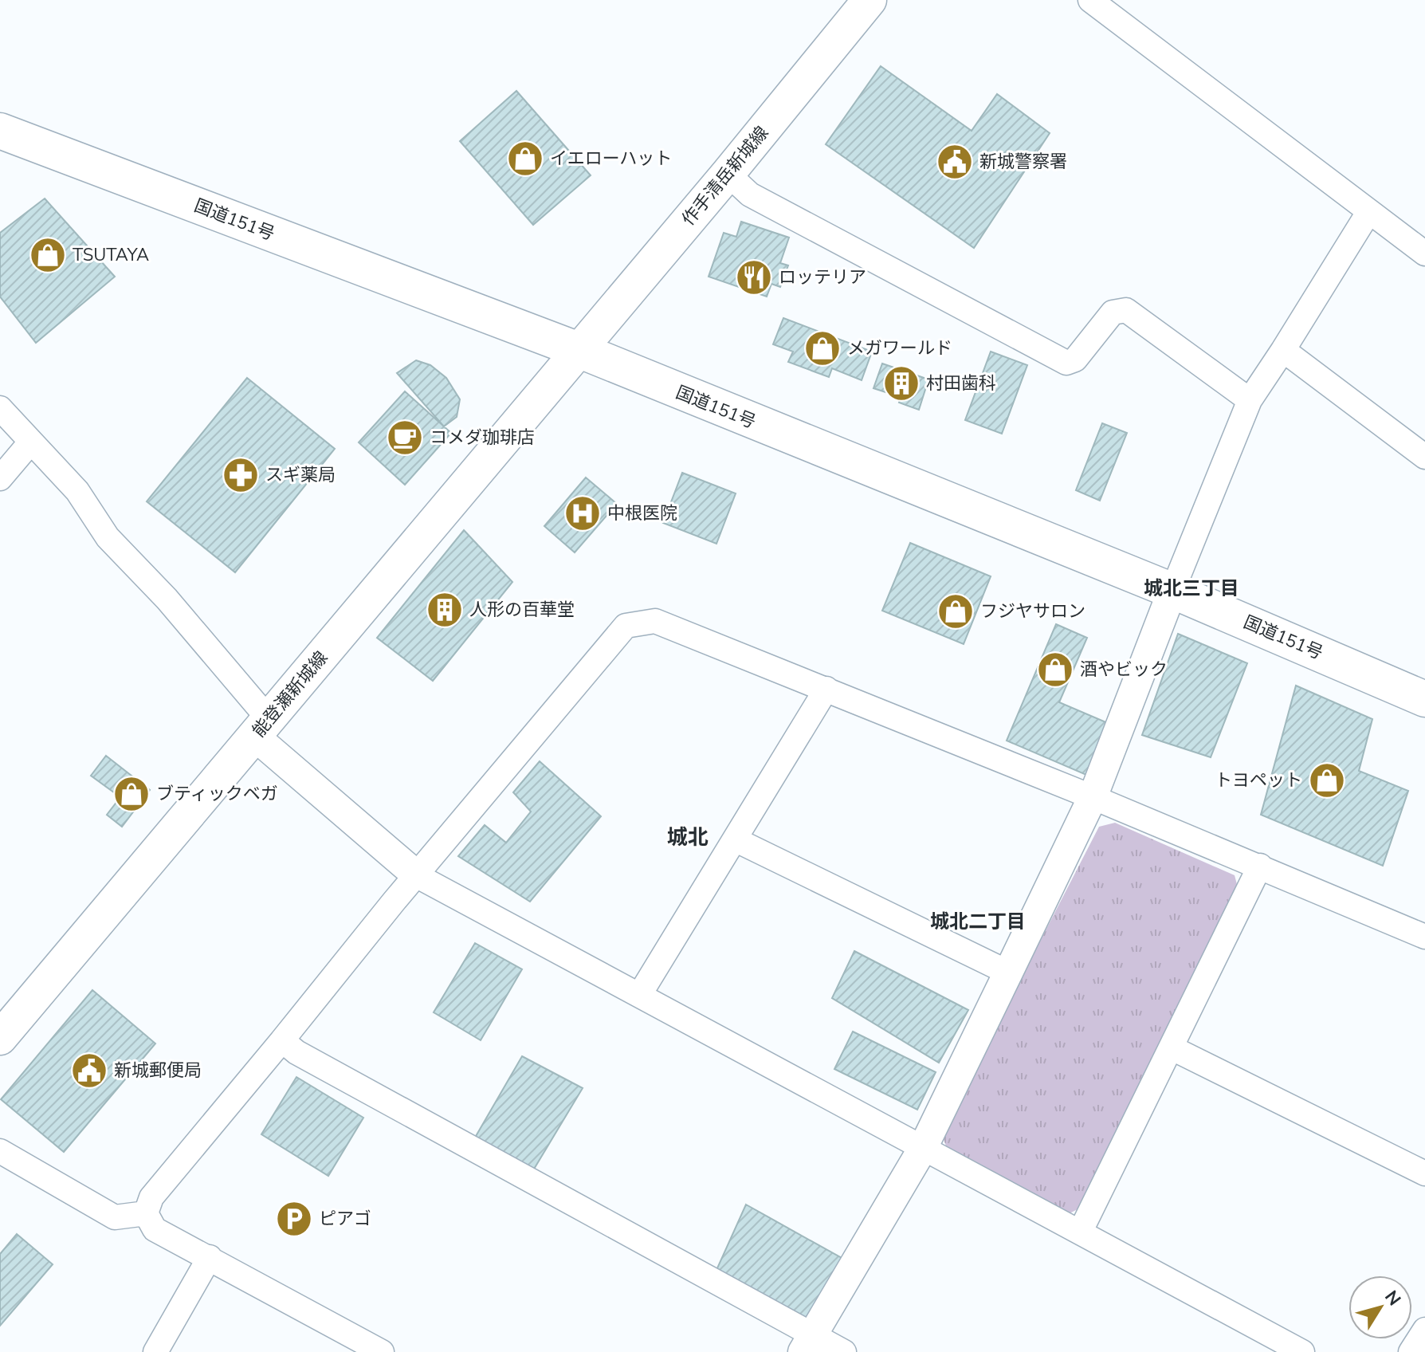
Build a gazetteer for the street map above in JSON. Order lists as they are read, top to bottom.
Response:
{
  "streets": {
    "highway": ["国道151号"],
    "main road": ["作手清岳新城線", "能登瀬新城線"]
  },
  "crossings": [
    ["作手清岳新城線", "国道151号"],
    ["作手清岳新城線", "能登瀬新城線"],
    ["国道151号", "能登瀬新城線"]
  ],
  "districts": ["城北三丁目", "城北", "城北二丁目"],
  "places": {
    "shop": [
      "イエローハット",
      "TSUTAYA",
      "メガワールド",
      "フジヤサロン",
      "酒やビック",
      "トヨペット",
      "ブティックベガ"
    ],
    "public building": ["新城警察署", "新城郵便局"],
    "restaurant": ["ロッテリア"],
    "building": ["村田歯科", "人形の百華堂"],
    "cafe": ["コメダ珈琲店"],
    "pharmacy": ["スギ薬局"],
    "hospital": ["中根医院"],
    "parking": ["ピアゴ"]
  },
  "north": "top right"
}
